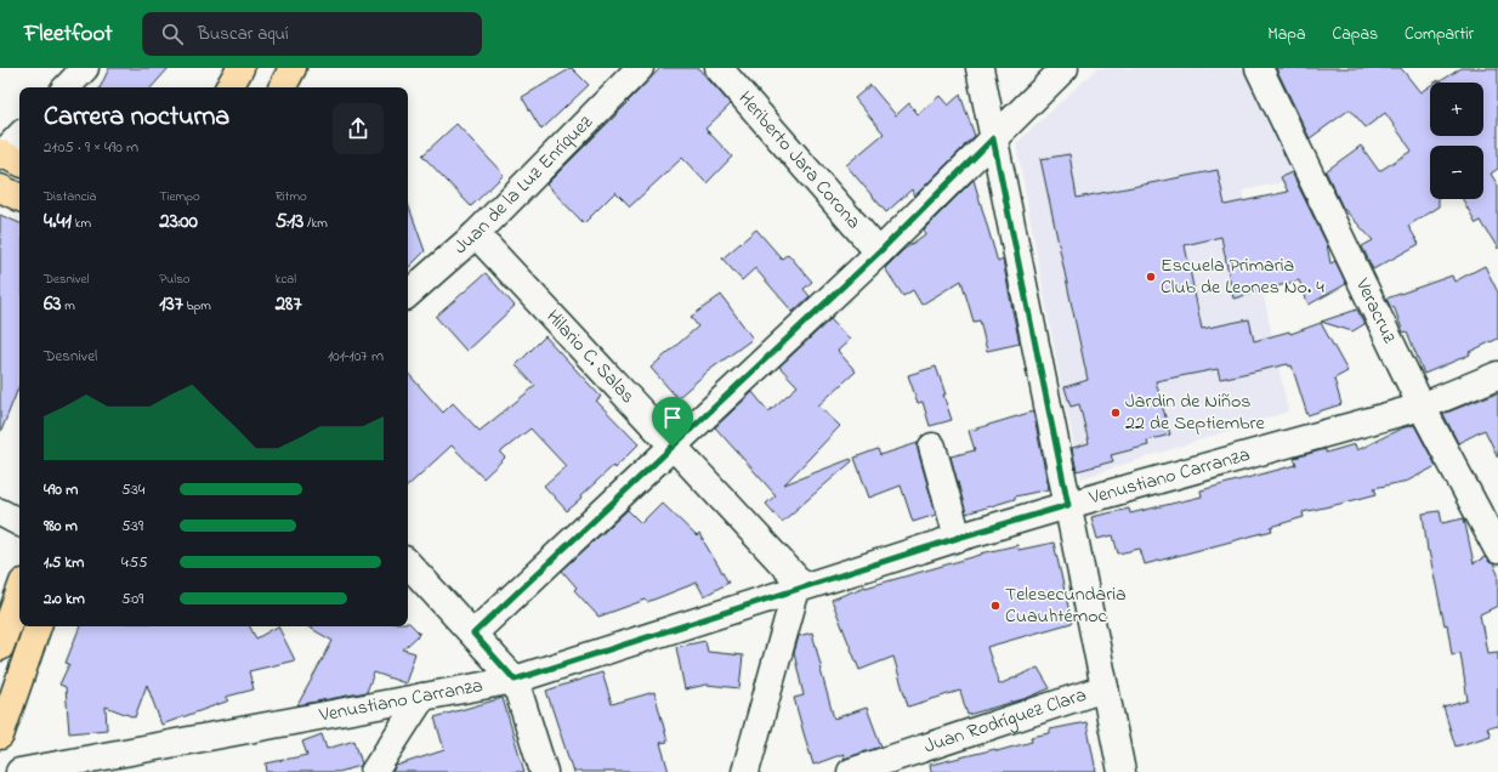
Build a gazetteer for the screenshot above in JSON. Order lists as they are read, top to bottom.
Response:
{
  "streets": {
    "street": [
      "Heriberto Jara Corona",
      "Juan de la Luz Enríquez",
      "Veracruz",
      "Hilario C. Salas",
      "Venustiano Carranza",
      "Juan Rodríguez Clara"
    ]
  },
  "crossings": [
    ["Juan de la Luz Enríquez", "Hilario C. Salas"],
    ["Veracruz", "Venustiano Carranza"],
    ["Hilario C. Salas", "Venustiano Carranza"]
  ],
  "places": ["Escuela Primaria Club de Leones No. 4", "Jardin de Niños 22 de Septiembre", "Telesecundaria Cuauhtémoc"],
  "page": {
    "header": "Fleetfoot",
    "search": "Buscar aquí",
    "nav": ["Mapa", "Capas", "Compartir"],
    "map_buttons": ["+", "−"],
    "heading": ["Carrera nocturna", "21:05 · 9 × 490 m"],
    "stats": [
      ["Distancia", "4.41 km"],
      ["Tiempo", "23:00"],
      ["Ritmo", "5:13 /km"],
      ["Desnivel", "63 m"],
      ["Pulso", "137 bpm"],
      ["kcal", "287"]
    ],
    "chart": ["Desnivel", "101–107 m"],
    "list": [
      {
        "name": "490 m",
        "note": "5:34"
      },
      {
        "name": "980 m",
        "note": "5:39"
      },
      {
        "name": "1.5 km",
        "note": "4:55"
      },
      {
        "name": "2.0 km",
        "note": "5:09"
      }
    ]
  }
}
